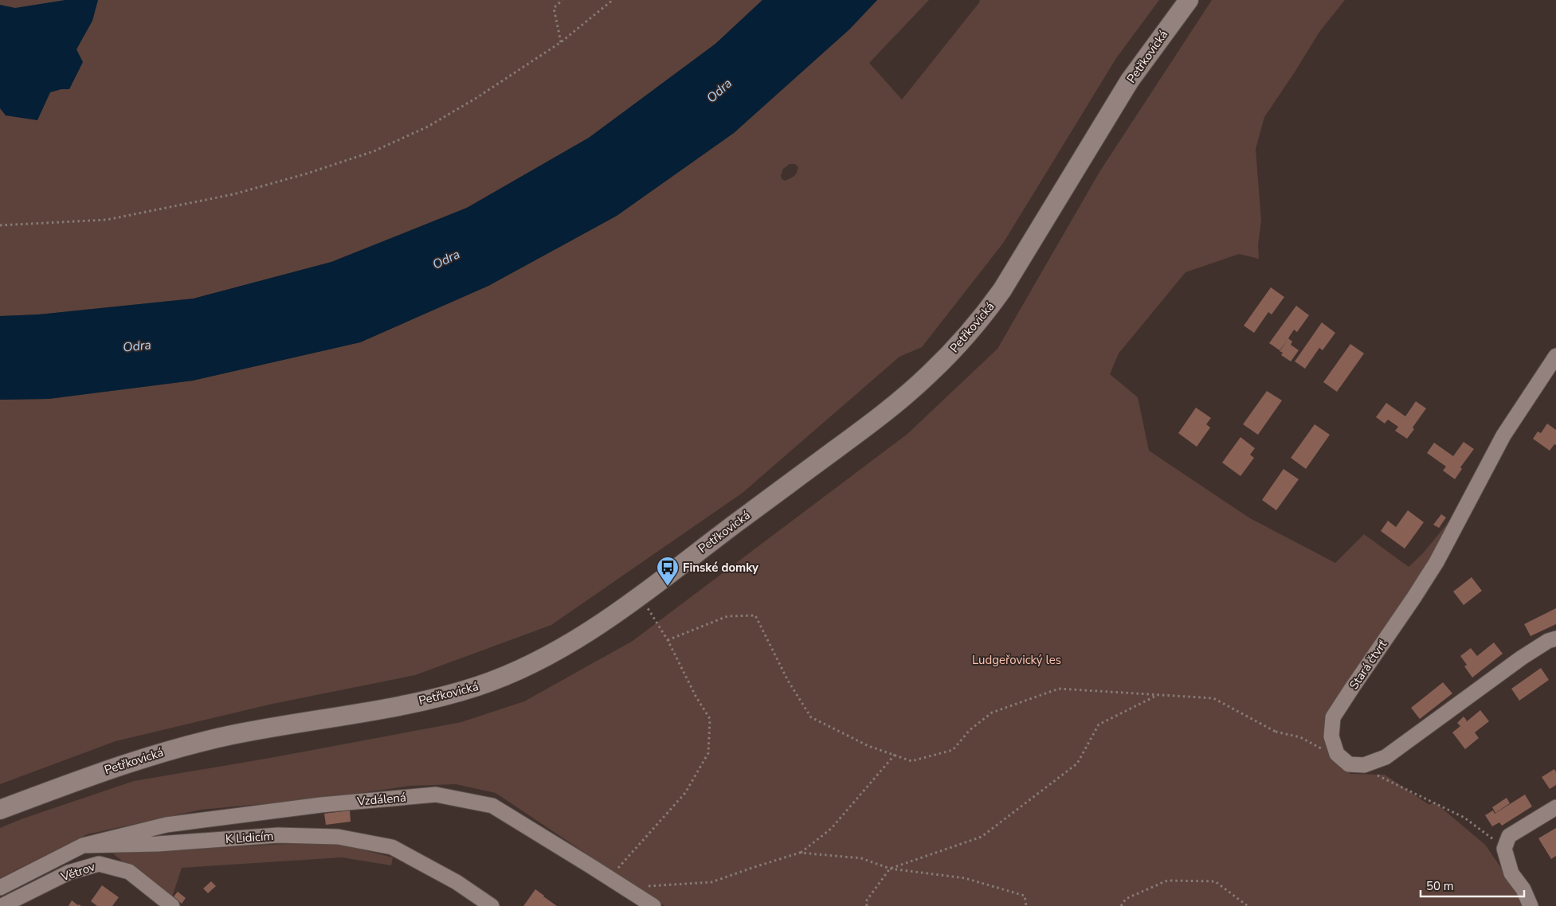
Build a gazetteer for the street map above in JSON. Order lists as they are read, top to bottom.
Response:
{
  "streets": {
    "street": [
      "Petřkovická",
      "Stará čtvrť",
      "Vzdálená",
      "K Lidicím",
      "Větrov"
    ]
  },
  "crossings": [
    ["Vzdálená", "K Lidicím"]
  ],
  "water": ["Odra"],
  "parks": ["Ludgeřovický les"],
  "places": {
    "bus stop": ["Finské domky"]
  },
  "scale_bar": "50 m"
}
